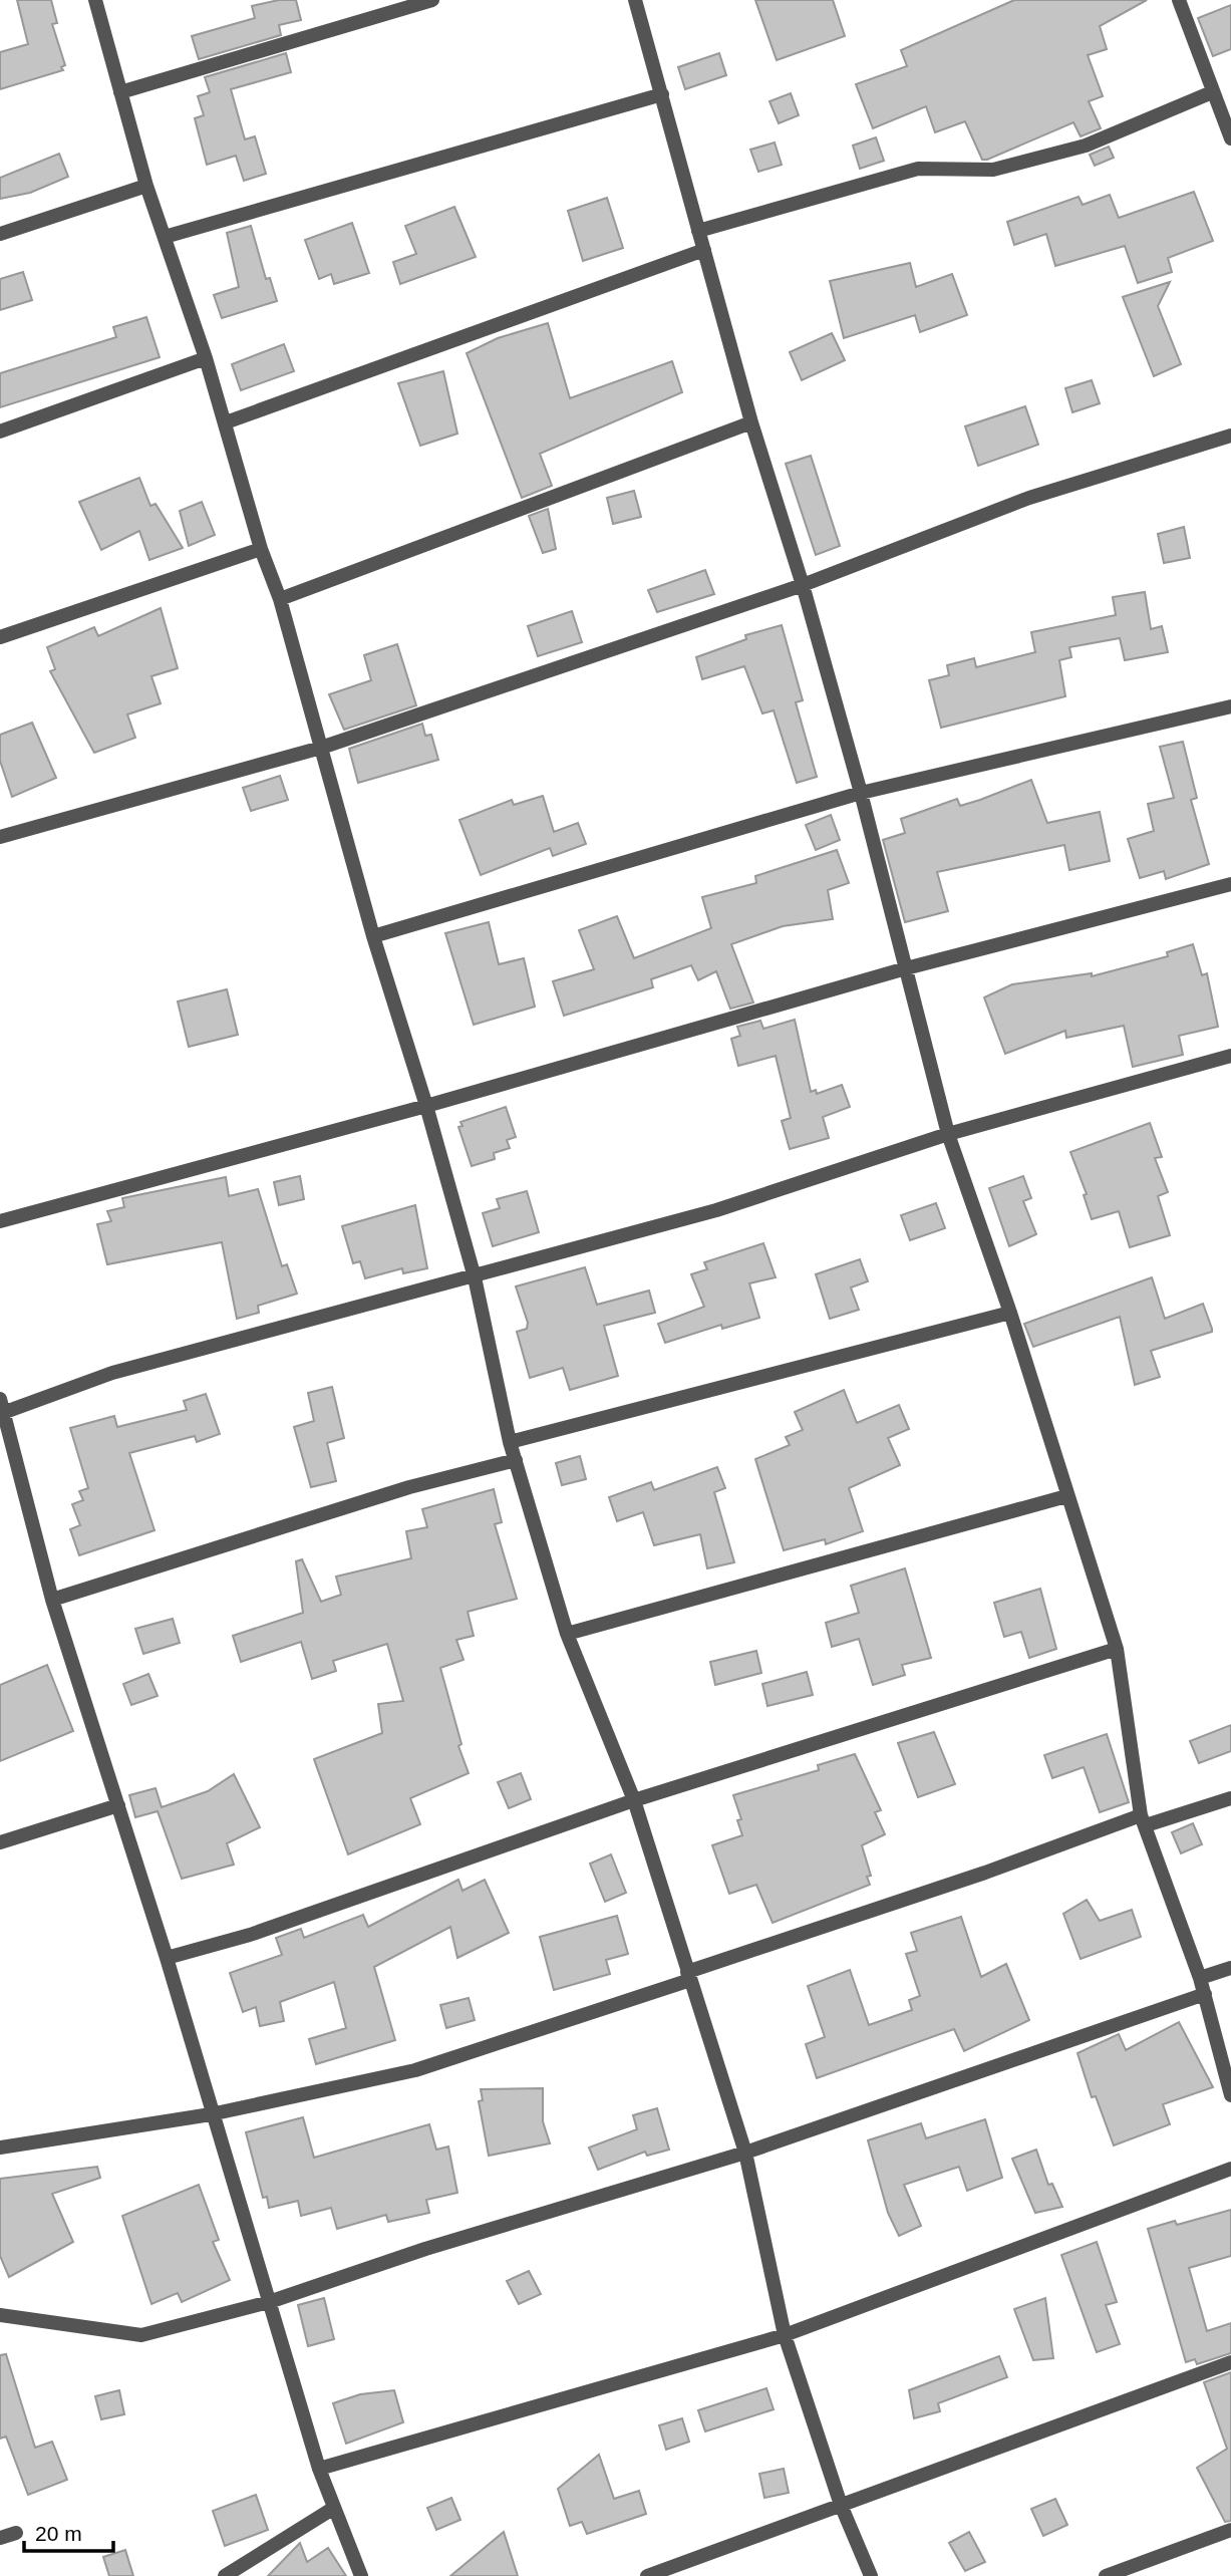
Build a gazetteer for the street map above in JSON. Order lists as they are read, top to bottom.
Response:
{
  "scale_bar": "20 m"
}
